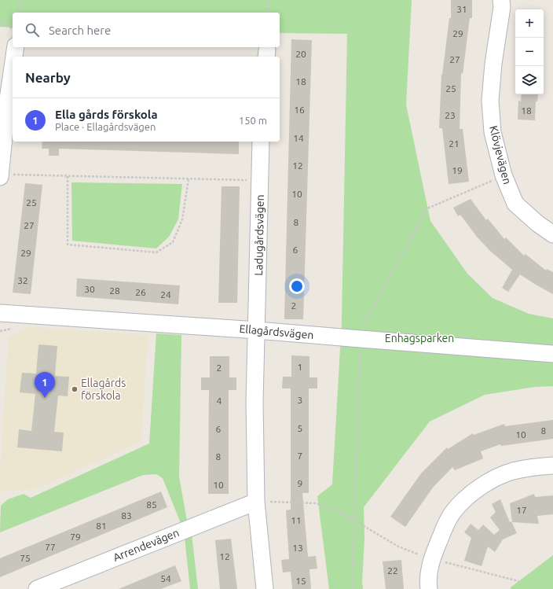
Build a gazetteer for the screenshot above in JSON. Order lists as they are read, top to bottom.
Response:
{
  "streets": {
    "street": [
      "Klövjevägen",
      "Ladugårdsvägen",
      "Ellagårdsvägen",
      "Arrendevägen"
    ]
  },
  "crossings": [
    ["Ladugårdsvägen", "Ellagårdsvägen"]
  ],
  "parks": ["Enhagsparken"],
  "places": ["Ellagårds förskola"],
  "house_numbers": [
    "31",
    "29",
    "20",
    "27",
    "18",
    "25",
    "16",
    "18",
    "23",
    "14",
    "21",
    "12",
    "19",
    "10",
    "25",
    "8",
    "27",
    "6",
    "29",
    "32",
    "30",
    "28",
    "26",
    "24",
    "2",
    "1",
    "2",
    "3",
    "4",
    "5",
    "6",
    "8",
    "10",
    "7",
    "8",
    "9",
    "10",
    "85",
    "17",
    "83",
    "11",
    "81",
    "79",
    "77",
    "13",
    "12",
    "75",
    "22",
    "54",
    "15"
  ],
  "page": {
    "map_buttons": ["+", "−"],
    "search": "Search here",
    "heading": "Nearby",
    "list": [
      {
        "mark": "1",
        "name": "Ella gårds förskola",
        "note": "Place · Ellagårdsvägen",
        "value": "150 m"
      }
    ],
    "pins": "1"
  }
}
